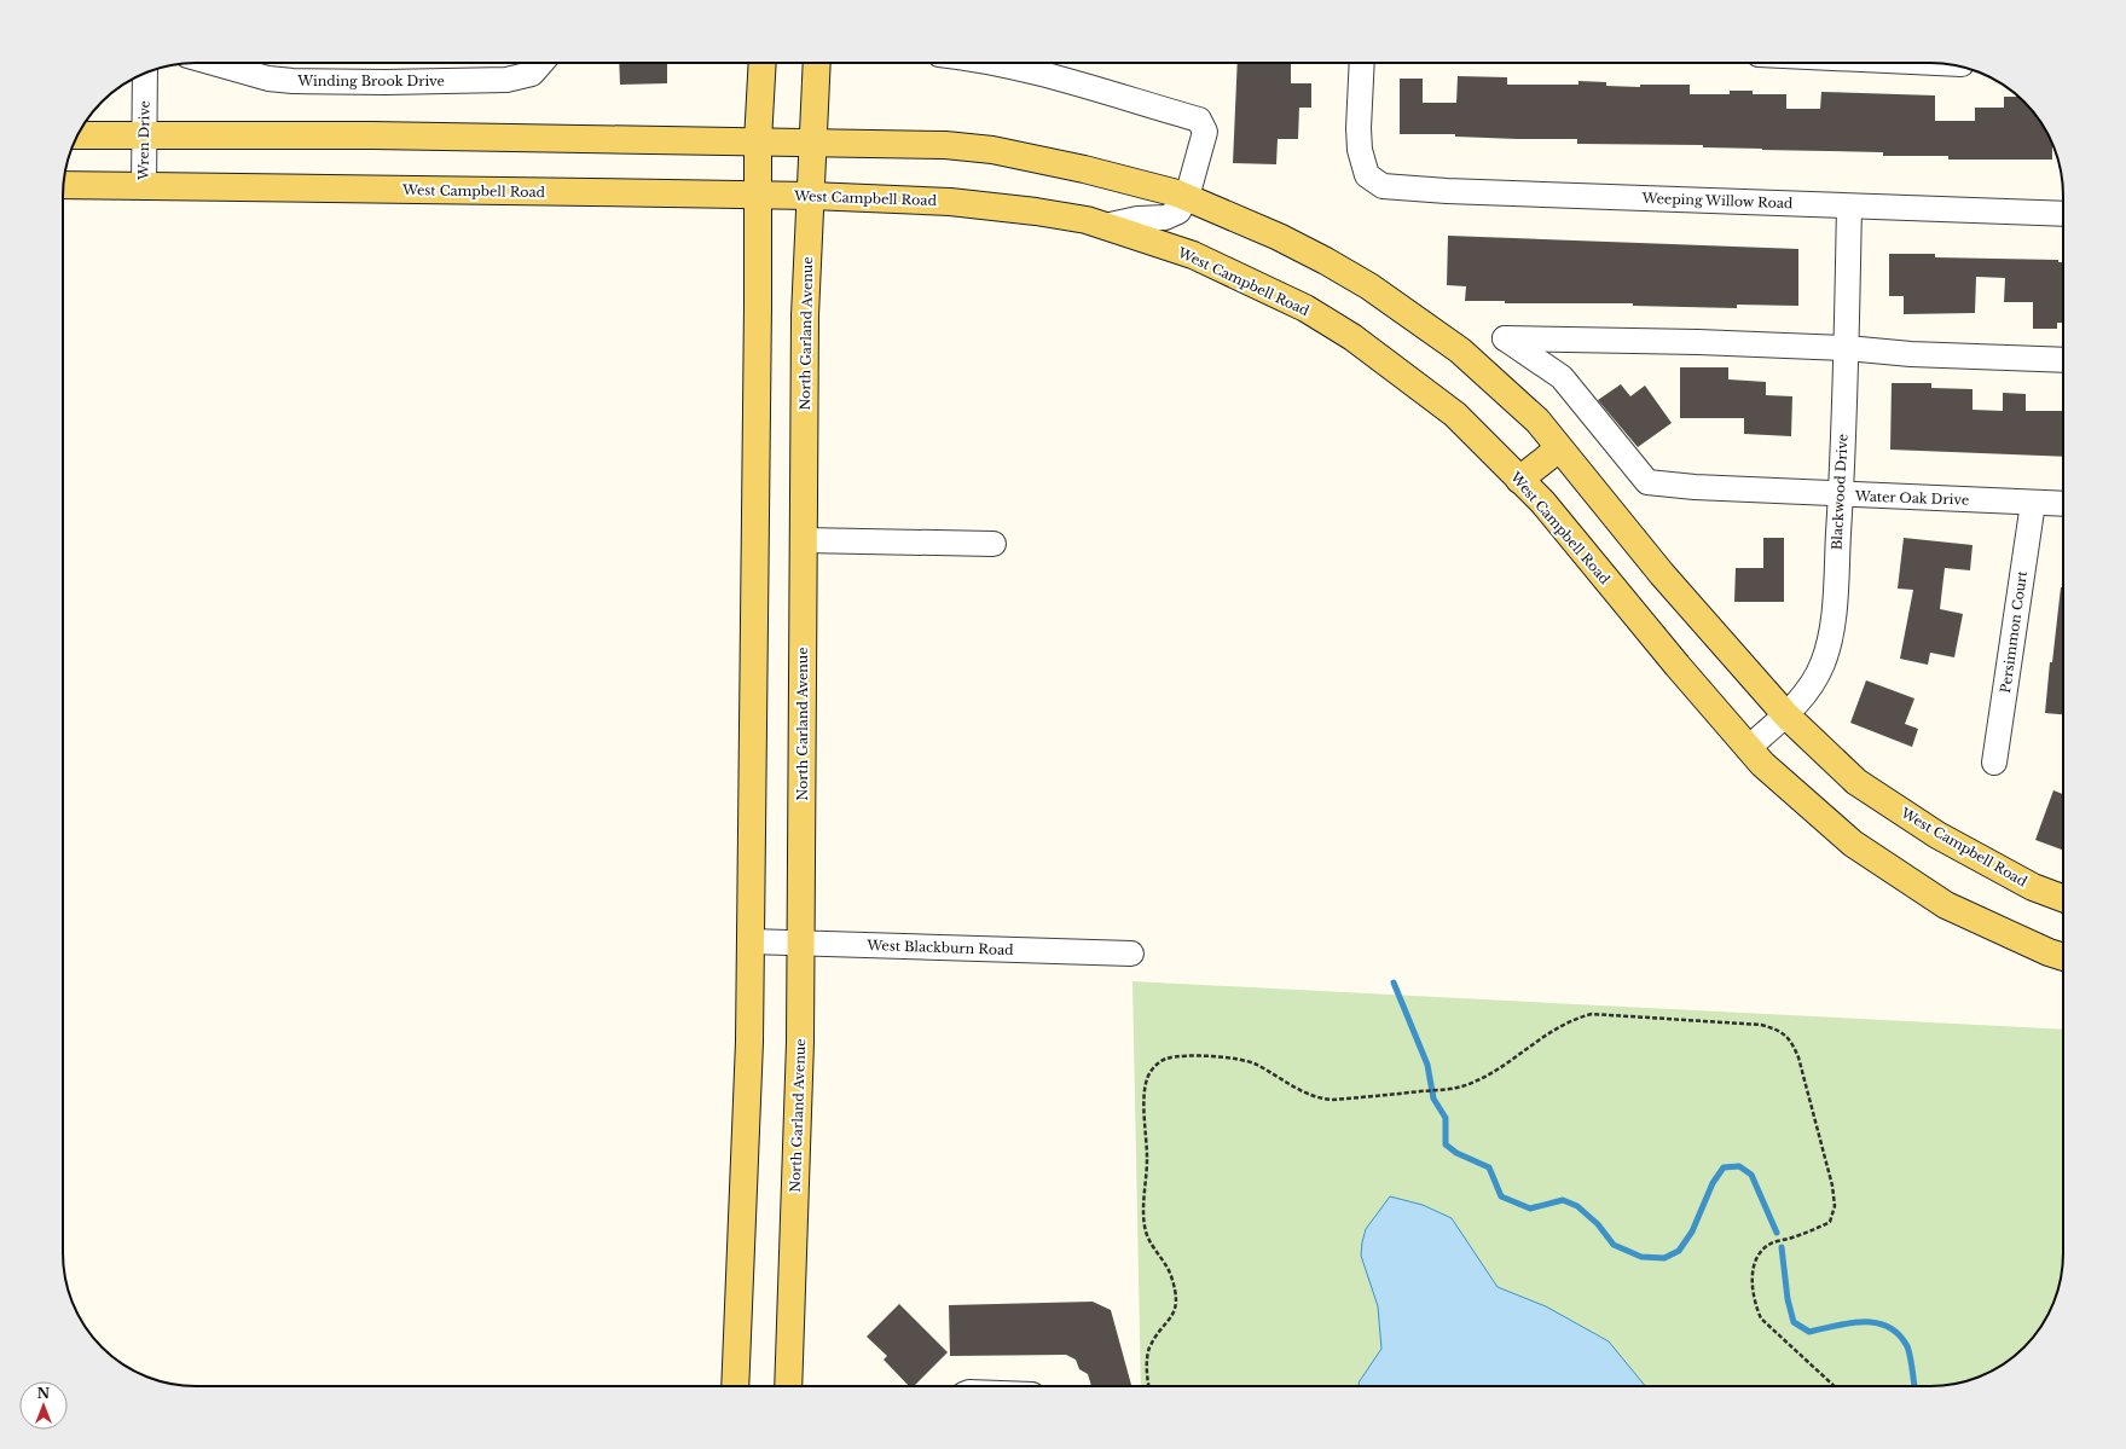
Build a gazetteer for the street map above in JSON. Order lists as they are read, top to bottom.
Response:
{
  "streets": {
    "main road": ["West Campbell Road", "North Garland Avenue"],
    "street": [
      "Winding Brook Drive",
      "Wren Drive",
      "Weeping Willow Road",
      "Blackwood Drive",
      "Water Oak Drive",
      "Persimmon Court",
      "West Blackburn Road"
    ]
  },
  "crossings": [
    ["Wren Drive", "West Campbell Road"],
    ["West Campbell Road", "North Garland Avenue"],
    ["West Campbell Road", "Blackwood Drive"],
    ["Weeping Willow Road", "Blackwood Drive"],
    ["North Garland Avenue", "West Blackburn Road"],
    ["Blackwood Drive", "Water Oak Drive"],
    ["Water Oak Drive", "Persimmon Court"]
  ],
  "north": "top"
}
